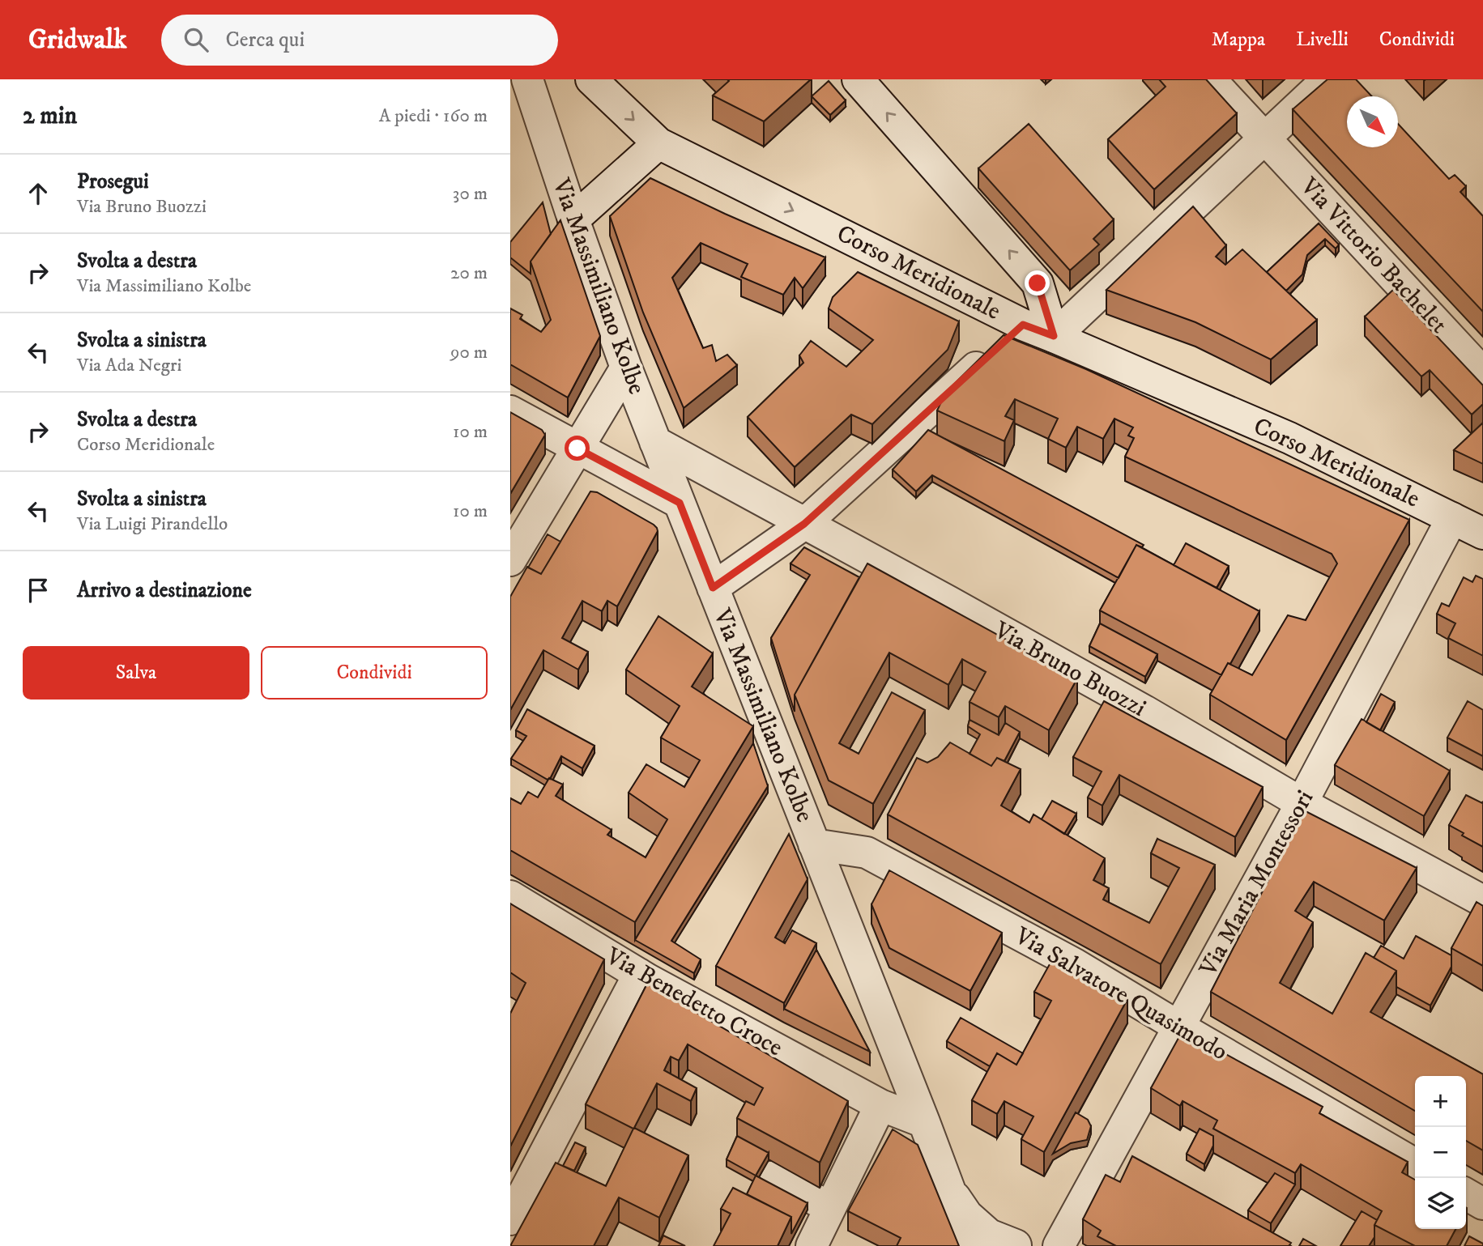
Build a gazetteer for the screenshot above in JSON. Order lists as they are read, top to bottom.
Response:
{
  "streets": {
    "street": [
      "Via Vittorio Bachelet",
      "Corso Meridionale",
      "Via Massimiliano Kolbe",
      "Via Bruno Buozzi",
      "Via Maria Montessori",
      "Via Salvatore Quasimodo",
      "Via Benedetto Croce"
    ]
  },
  "crossings": [
    ["Corso Meridionale", "Via Maria Montessori"],
    ["Via Massimiliano Kolbe", "Via Bruno Buozzi"],
    ["Via Massimiliano Kolbe", "Via Salvatore Quasimodo"],
    ["Via Massimiliano Kolbe", "Via Benedetto Croce"],
    ["Via Bruno Buozzi", "Via Maria Montessori"],
    ["Via Maria Montessori", "Via Salvatore Quasimodo"]
  ],
  "north": "bottom right",
  "page": {
    "header": "Gridwalk",
    "search": "Cerca qui",
    "nav": ["Mappa", "Livelli", "Condividi"],
    "heading": ["2 min", "A piedi · 160 m"],
    "list": [
      ["Prosegui", "Via Bruno Buozzi", "30 m"],
      ["Svolta a destra", "Via Massimiliano Kolbe", "20 m"],
      ["Svolta a sinistra", "Via Ada Negri", "90 m"],
      ["Svolta a destra", "Corso Meridionale", "10 m"],
      ["Svolta a sinistra", "Via Luigi Pirandello", "10 m"],
      "Arrivo a destinazione"
    ],
    "buttons": ["Salva", "Condividi"],
    "map_buttons": ["+", "−"]
  }
}
